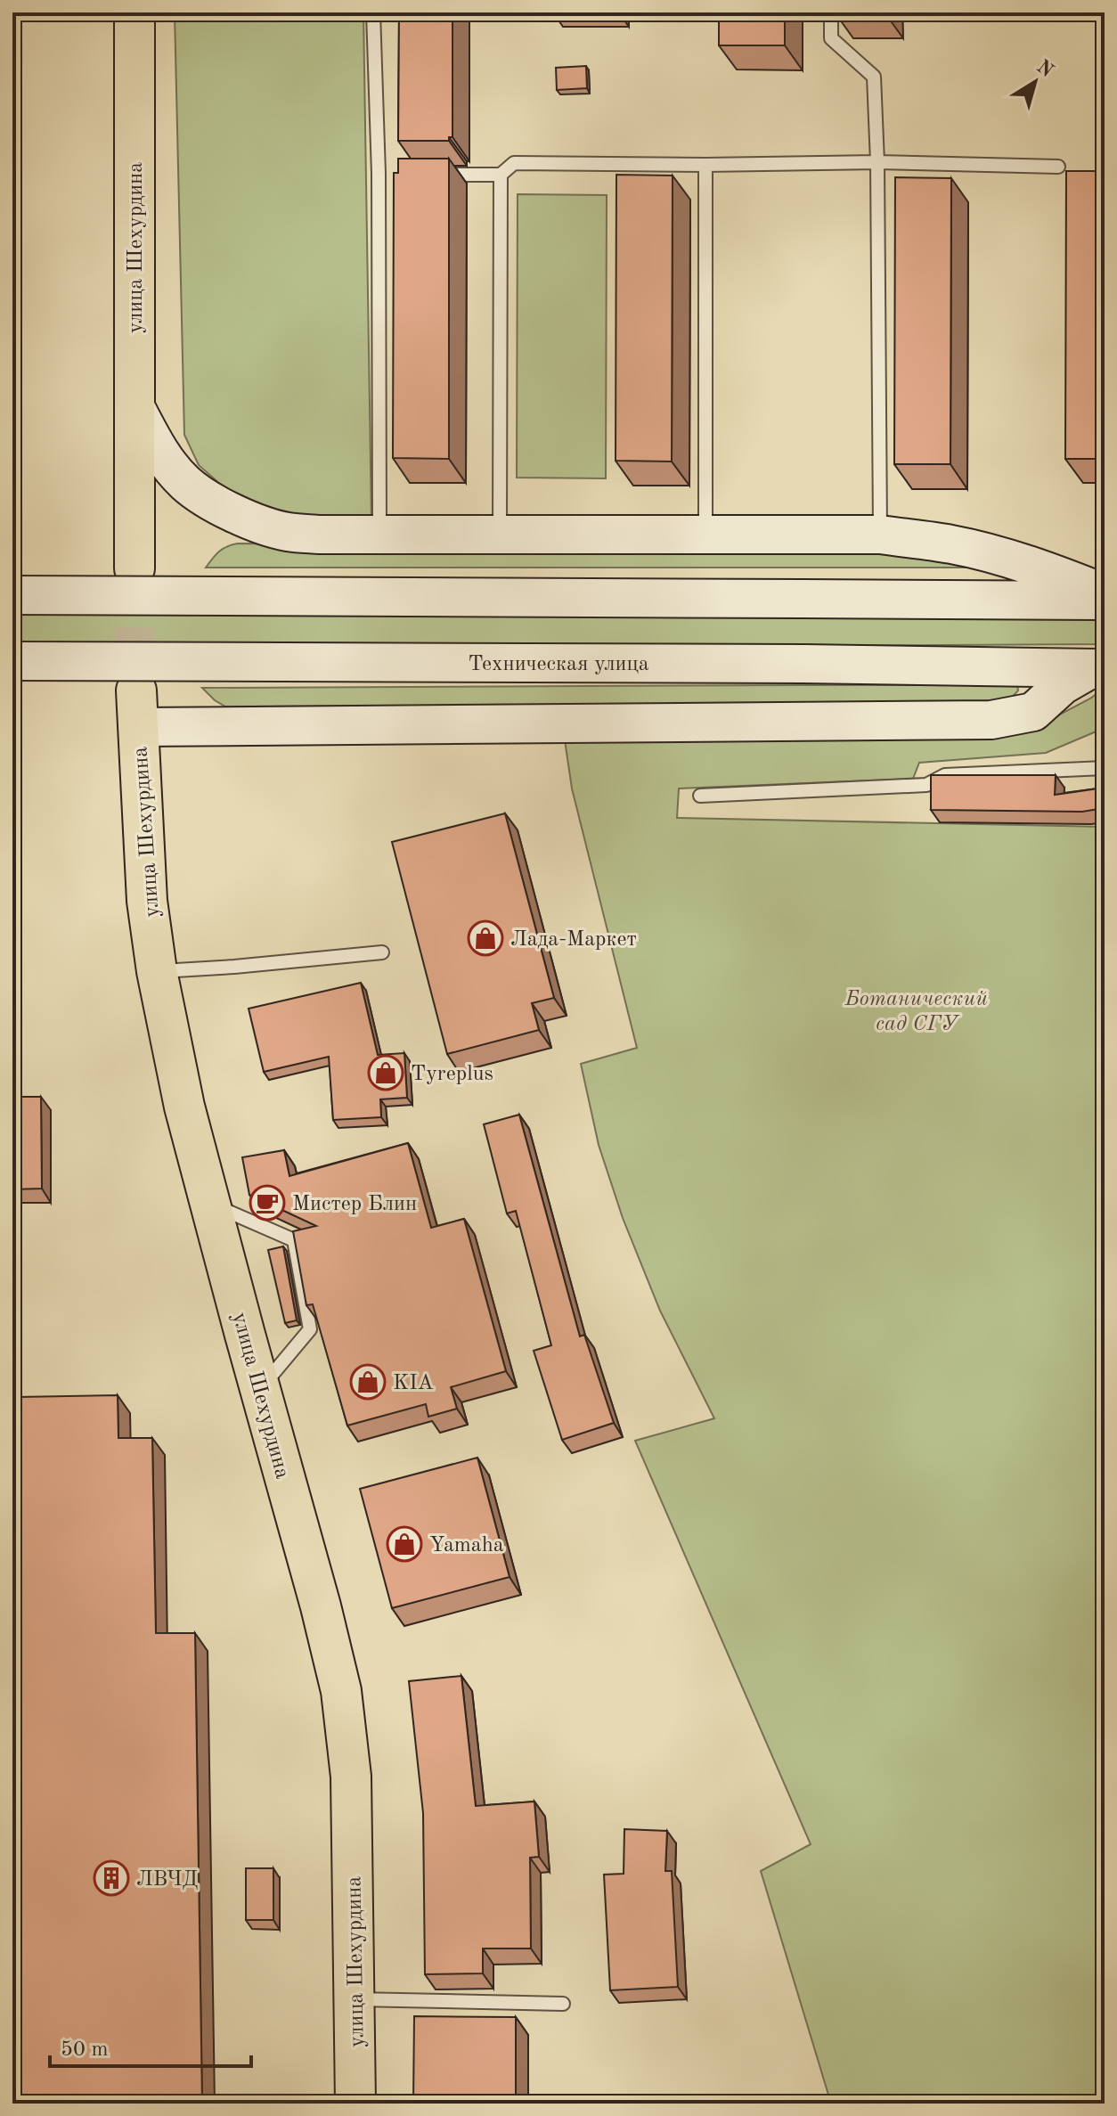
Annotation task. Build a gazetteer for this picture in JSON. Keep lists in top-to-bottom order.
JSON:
{
  "streets": {
    "main road": ["улица Шехурдина", "Техническая улица"]
  },
  "parks": ["Ботанический сад СГУ"],
  "places": {
    "shop": [
      "Лада-Маркет",
      "Tyreplus",
      "KIA",
      "Yamaha"
    ],
    "cafe": ["Мистер Блин"],
    "building": ["ЛВЧД"]
  },
  "scale_bar": "50 m",
  "north": "top right"
}
